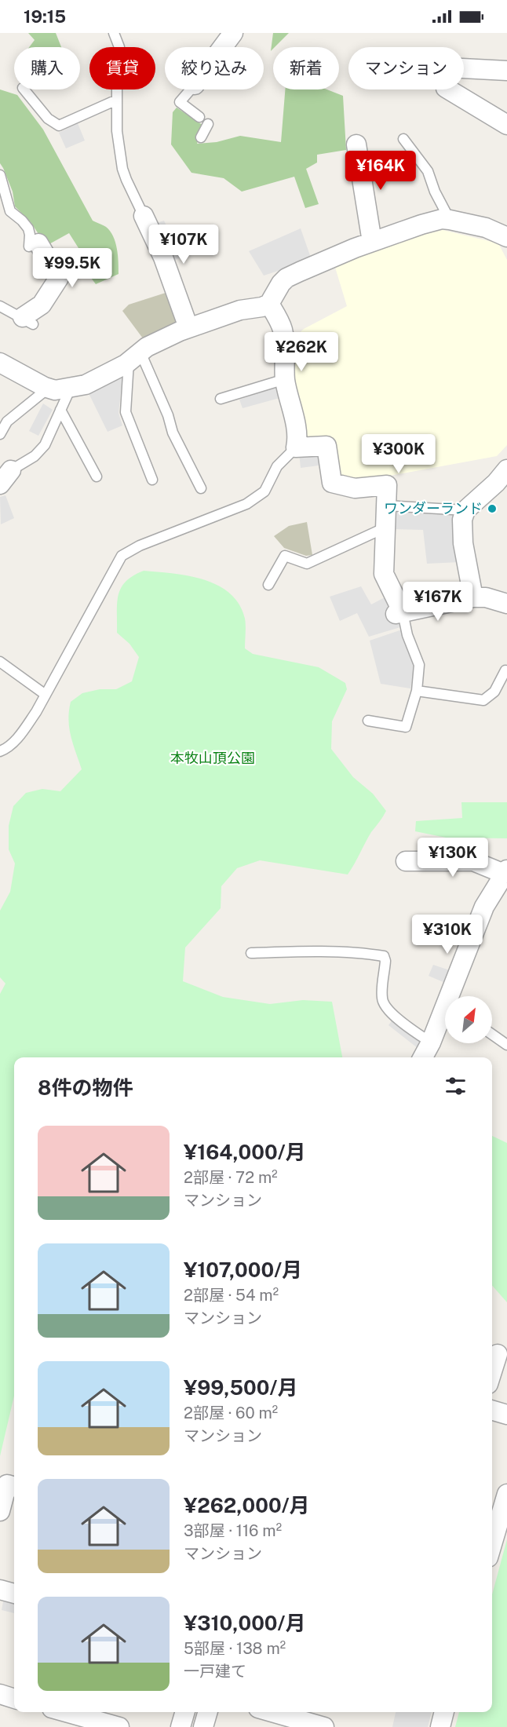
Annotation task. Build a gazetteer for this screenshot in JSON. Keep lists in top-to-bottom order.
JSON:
{
  "parks": ["本牧山頂公園"],
  "places": ["ワンダーランド"],
  "north": "top right",
  "page": {
    "status": "19:15",
    "chip": [
      "購入",
      "賃貸",
      "絞り込み",
      "新着",
      "マンション"
    ],
    "price": [
      "¥164K",
      "¥107K",
      "¥99.5K",
      "¥262K",
      "¥300K",
      "¥167K",
      "¥130K",
      "¥310K"
    ],
    "heading": "8件の物件",
    "list": [
      {
        "name": "¥164,000/月",
        "note": "2部屋 · 72 m² · マンション"
      },
      {
        "name": "¥107,000/月",
        "note": "2部屋 · 54 m² · マンション"
      },
      {
        "name": "¥99,500/月",
        "note": "2部屋 · 60 m² · マンション"
      },
      {
        "name": "¥262,000/月",
        "note": "3部屋 · 116 m² · マンション"
      },
      {
        "name": "¥310,000/月",
        "note": "5部屋 · 138 m² · 一戸建て"
      }
    ]
  }
}
